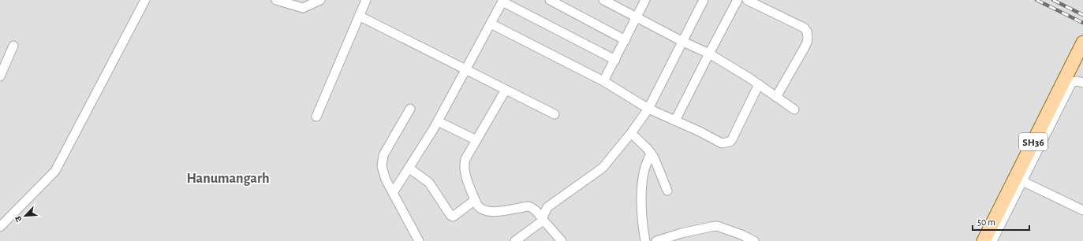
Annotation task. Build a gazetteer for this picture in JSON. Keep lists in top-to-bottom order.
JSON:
{
  "streets": {
    "main road": ["SH36"]
  },
  "districts": ["Hanumangarh"],
  "scale_bar": "50 m",
  "north": "bottom left"
}
